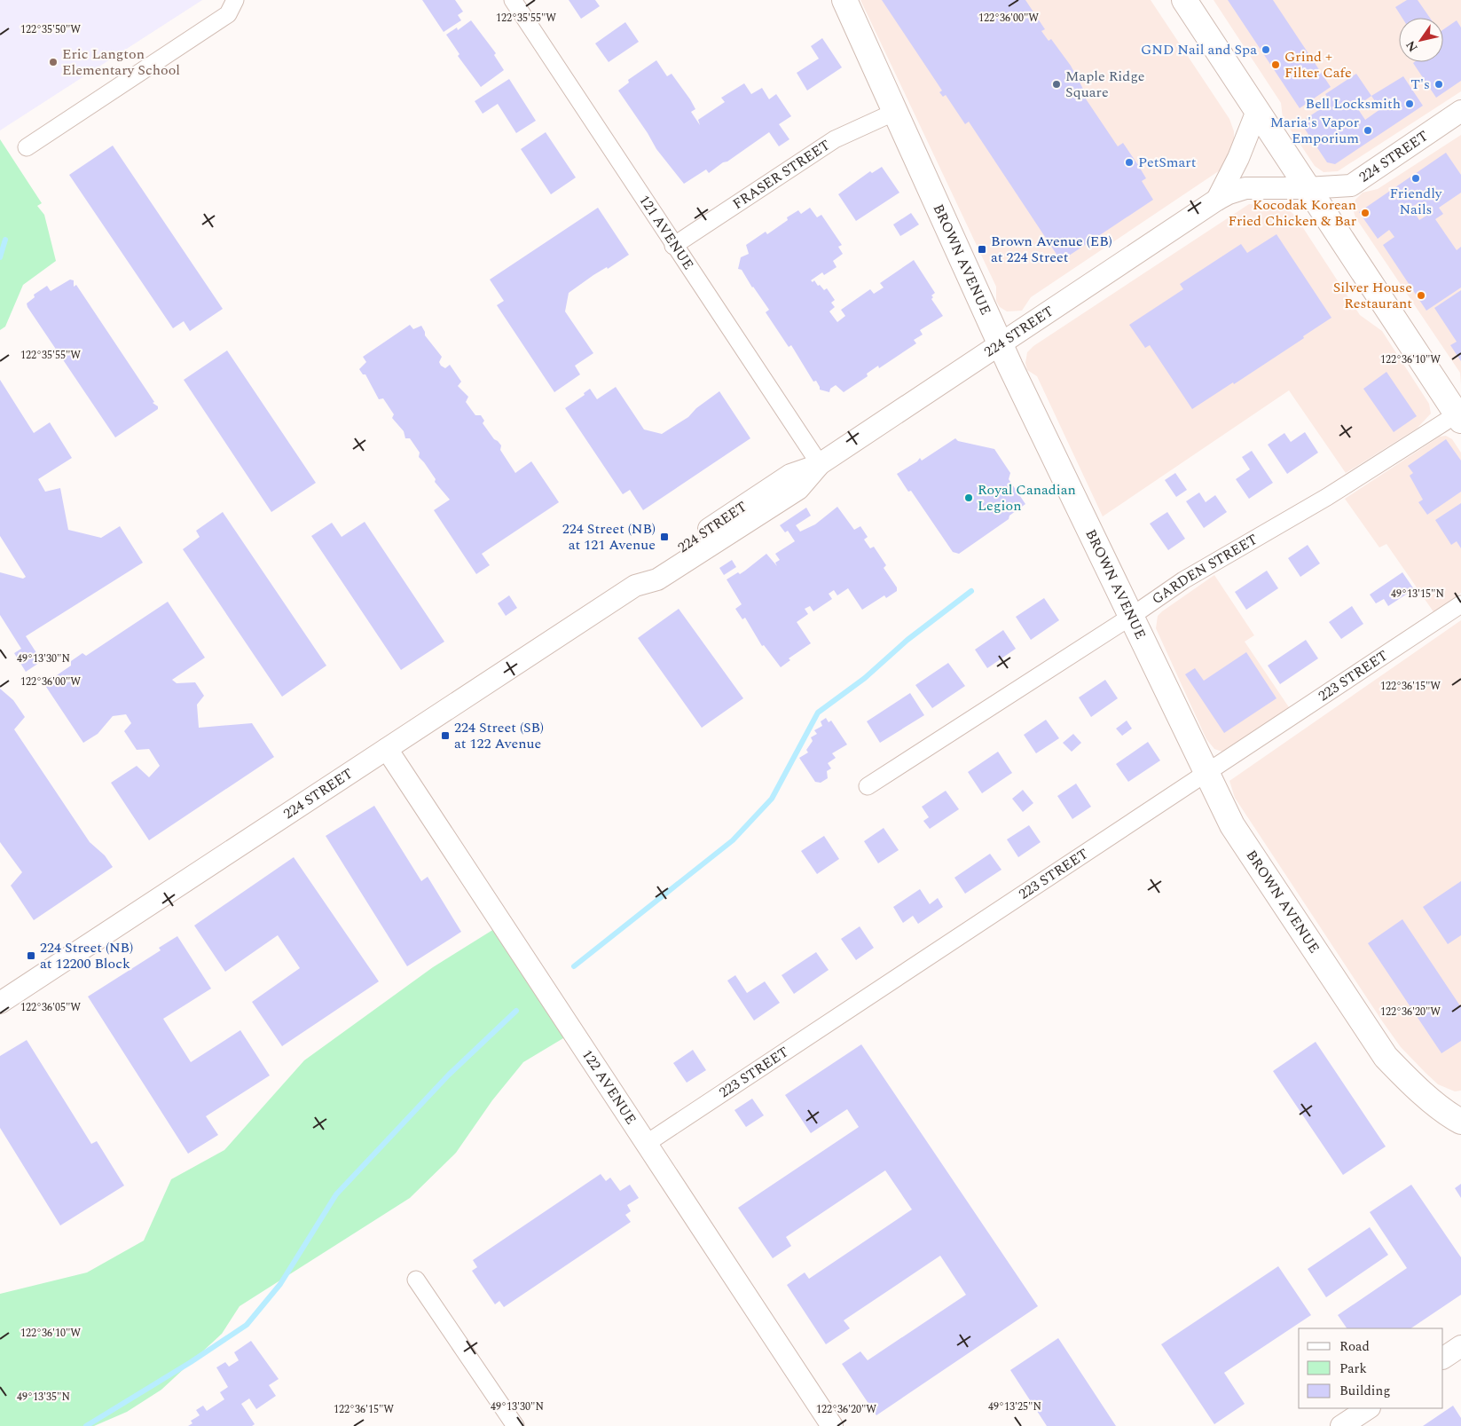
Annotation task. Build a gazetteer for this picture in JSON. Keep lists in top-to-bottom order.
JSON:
{
  "streets": {
    "main road": ["BROWN AVENUE"],
    "street": [
      "224 STREET",
      "FRASER STREET",
      "121 AVENUE",
      "GARDEN STREET",
      "223 STREET",
      "122 AVENUE"
    ]
  },
  "crossings": [
    ["224 STREET", "121 AVENUE"],
    ["224 STREET", "BROWN AVENUE"],
    ["224 STREET", "122 AVENUE"],
    ["FRASER STREET", "121 AVENUE"],
    ["FRASER STREET", "BROWN AVENUE"],
    ["BROWN AVENUE", "GARDEN STREET"],
    ["BROWN AVENUE", "223 STREET"],
    ["223 STREET", "122 AVENUE"]
  ],
  "places": {
    "other": [
      "GND Nail and Spa",
      "Eric Langton Elementary School",
      "Grind + Filter Cafe",
      "Maple Ridge Square",
      "T's",
      "Bell Locksmith",
      "Maria's Vapor Emporium",
      "PetSmart",
      "Friendly Nails",
      "Kocodak Korean Fried Chicken & Bar",
      "Silver House Restaurant",
      "Royal Canadian Legion"
    ],
    "transit": [
      "Brown Avenue (EB) at 224 Street",
      "224 Street (NB) at 121 Avenue",
      "224 Street (SB) at 122 Avenue",
      "224 Street (NB) at 12200 Block"
    ]
  },
  "legend": ["Road", "Park", "Building"],
  "north": "bottom left",
  "coordinates": [
    "122°35'55\"W",
    "122°36'00\"W",
    "122°35'50\"W",
    "122°36'10\"W",
    "49°13'15\"N",
    "49°13'30\"N",
    "122°36'15\"W",
    "122°36'05\"W",
    "122°36'20\"W",
    "49°13'35\"N",
    "49°13'25\"N"
  ]
}
